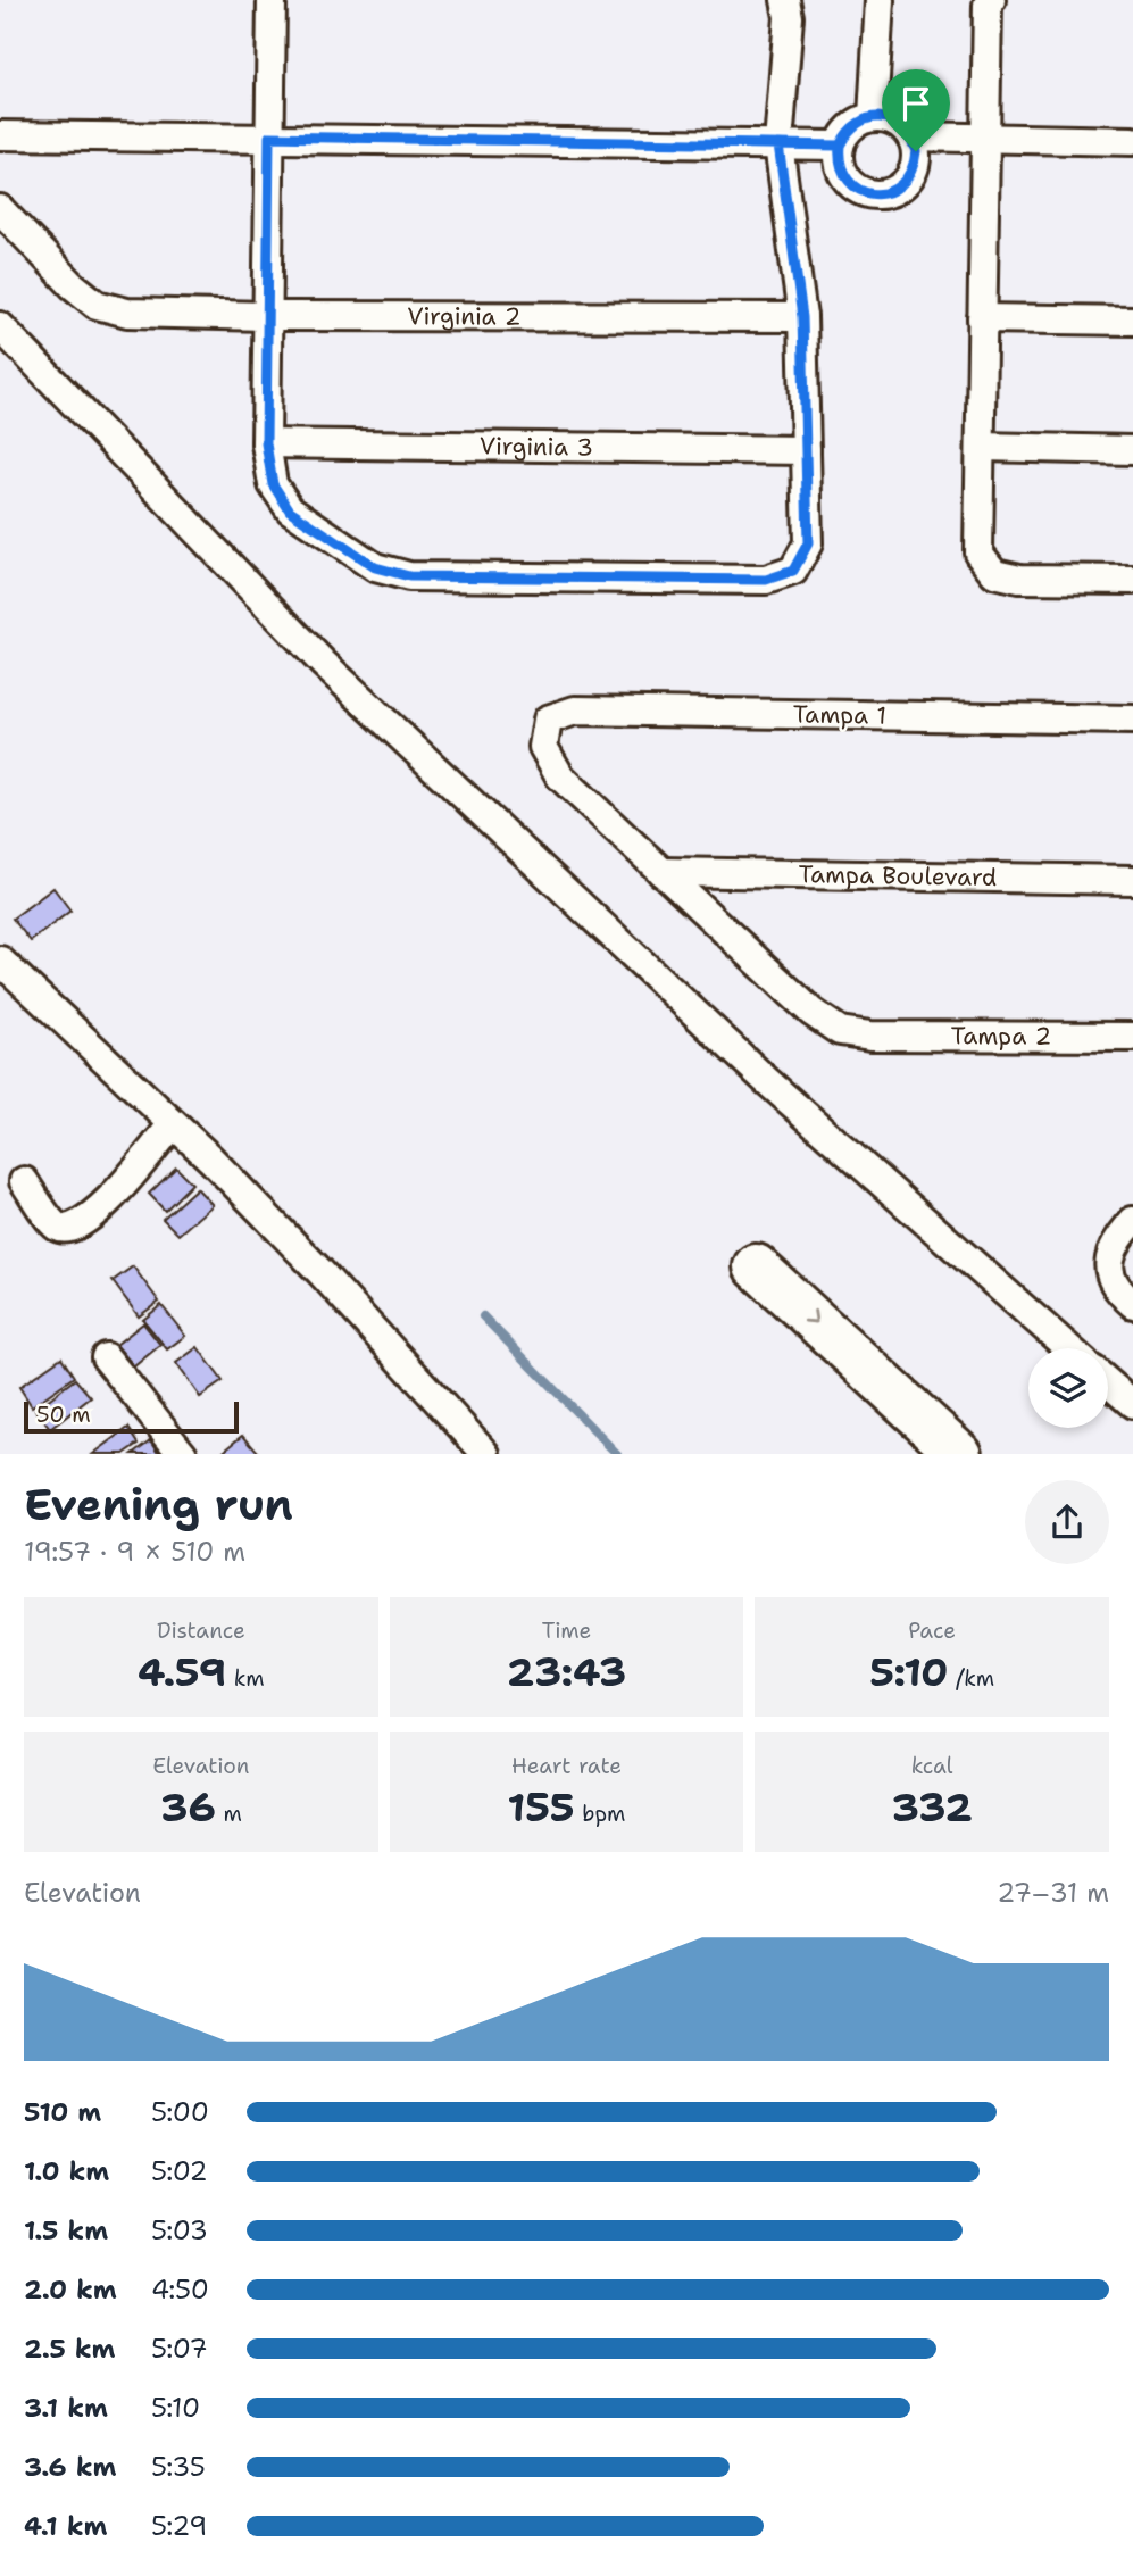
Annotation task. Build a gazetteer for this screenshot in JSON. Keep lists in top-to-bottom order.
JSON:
{
  "streets": {
    "street": [
      "Virginia 2",
      "Virginia 3",
      "Tampa 1",
      "Tampa Boulevard",
      "Tampa 2"
    ]
  },
  "crossings": [
    ["Tampa 1", "Tampa 2"],
    ["Tampa Boulevard", "Tampa 2"]
  ],
  "scale_bar": "50 m",
  "page": {
    "scale": "50 m",
    "heading": ["Evening run", "19:57 · 9 × 510 m"],
    "stats": [
      ["Distance", "4.59 km"],
      ["Time", "23:43"],
      ["Pace", "5:10 /km"],
      ["Elevation", "36 m"],
      ["Heart rate", "155 bpm"],
      ["kcal", "332"]
    ],
    "chart": ["Elevation", "27–31 m"],
    "list": [
      {
        "name": "510 m",
        "note": "5:00"
      },
      {
        "name": "1.0 km",
        "note": "5:02"
      },
      {
        "name": "1.5 km",
        "note": "5:03"
      },
      {
        "name": "2.0 km",
        "note": "4:50"
      },
      {
        "name": "2.5 km",
        "note": "5:07"
      },
      {
        "name": "3.1 km",
        "note": "5:10"
      },
      {
        "name": "3.6 km",
        "note": "5:35"
      },
      {
        "name": "4.1 km",
        "note": "5:29"
      }
    ]
  }
}
